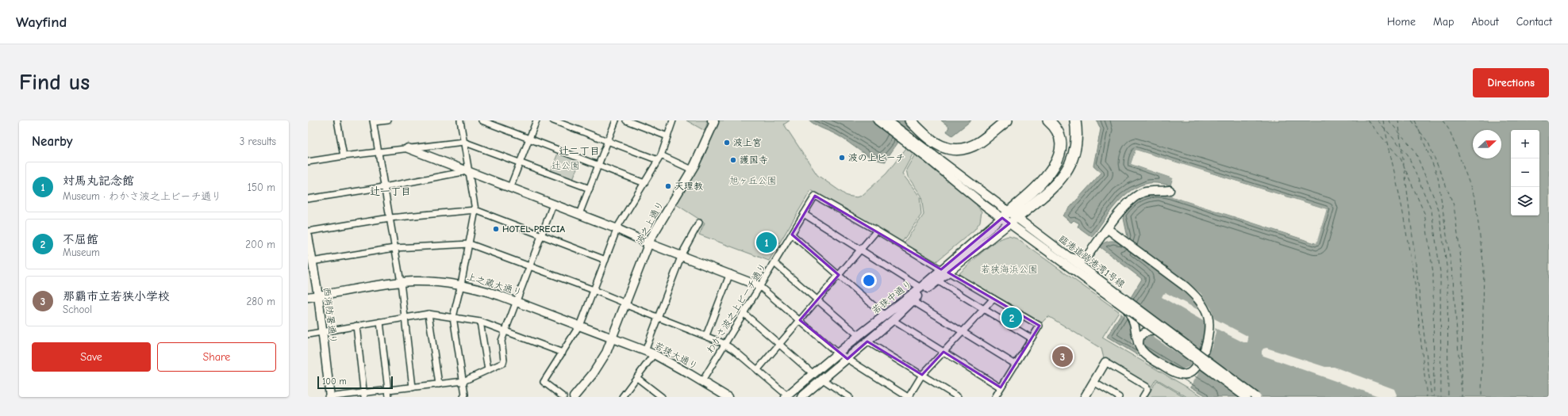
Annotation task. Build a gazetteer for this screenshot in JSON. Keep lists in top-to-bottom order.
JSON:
{
  "streets": {
    "street": [
      "波之上通り",
      "臨港道路港湾1号線",
      "上之蔵大通り",
      "若狭中通り",
      "わかさ波之上ビーチ通り",
      "西消防署通り",
      "若狭大通り"
    ]
  },
  "crossings": [
    ["波之上通り", "上之蔵大通り"],
    ["波之上通り", "若狭大通り"],
    ["臨港道路港湾1号線", "若狭中通り"],
    ["上之蔵大通り", "西消防署通り"],
    ["上之蔵大通り", "若狭大通り"],
    ["わかさ波之上ビーチ通り", "若狭大通り"]
  ],
  "districts": ["辻二丁目", "辻一丁目"],
  "parks": ["辻公園", "旭ヶ丘公園", "若狭海浜公園"],
  "places": [
    "波上宮",
    "波の上ビーチ",
    "護国寺",
    "天理教",
    "HOTEL PRECIA"
  ],
  "scale_bar": "100 m",
  "north": "right",
  "page": {
    "header": "Wayfind",
    "nav": [
      "Home",
      "Map",
      "About",
      "Contact"
    ],
    "buttons": [
      "Directions",
      ["Save", "Share"]
    ],
    "title": "Find us",
    "heading": ["Nearby", "3 results"],
    "map_buttons": ["+", "−"],
    "list": [
      {
        "mark": "1",
        "name": "対馬丸記念館",
        "note": "Museum · わかさ波之上ビーチ通り",
        "value": "150 m"
      },
      {
        "mark": "2",
        "name": "不屈館",
        "note": "Museum",
        "value": "200 m"
      },
      {
        "mark": "3",
        "name": "那覇市立若狭小学校",
        "note": "School",
        "value": "280 m"
      }
    ],
    "pins": ["1", "2", "3"],
    "scale": "100 m"
  }
}
